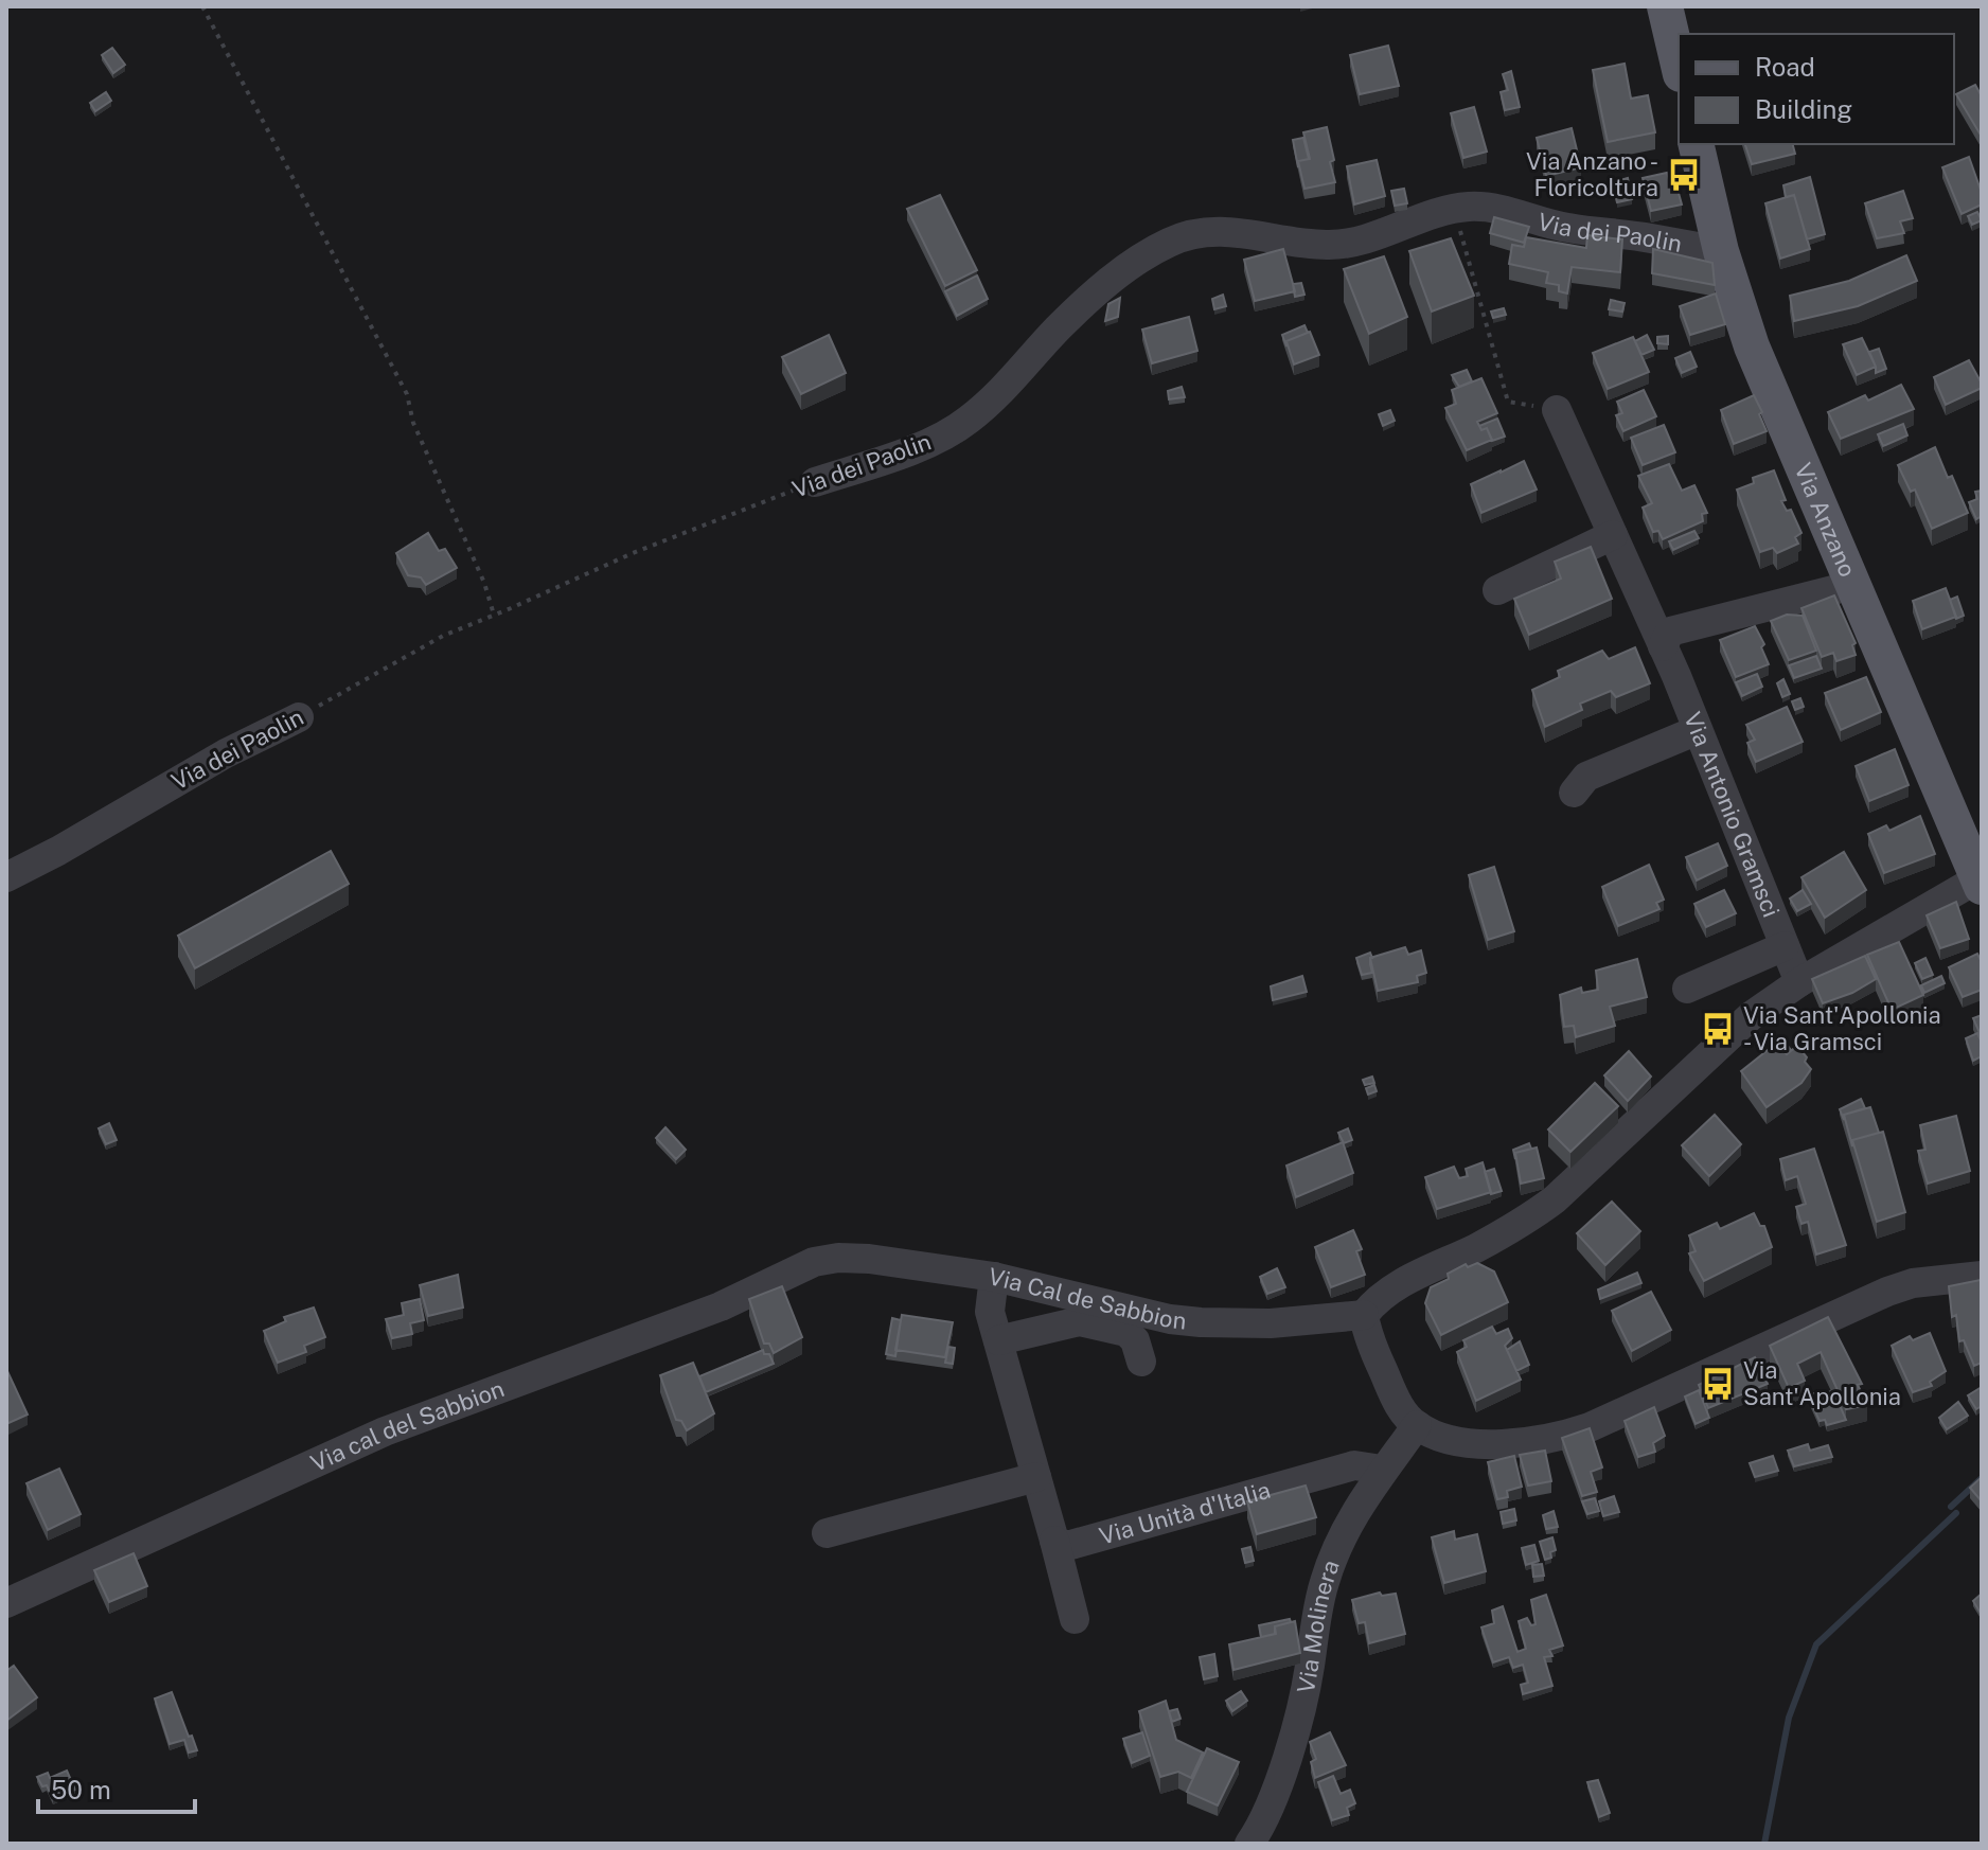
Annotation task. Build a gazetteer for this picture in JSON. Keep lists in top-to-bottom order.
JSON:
{
  "streets": {
    "main road": ["Via Anzano"],
    "street": [
      "Via dei Paolin",
      "Via Antonio Gramsci",
      "Via Cal de Sabbion",
      "Via cal del Sabbion",
      "Via Unità d'Italia",
      "Via Molinera"
    ]
  },
  "crossings": [
    ["Via dei Paolin", "Via Anzano"],
    ["Via Cal de Sabbion", "Via cal del Sabbion"],
    ["Via Unità d'Italia", "Via Molinera"]
  ],
  "places": {
    "bus stop": ["Via Anzano - Floricoltura", "Via Sant'Apollonia - Via Gramsci", "Via Sant'Apollonia"]
  },
  "legend": ["Road", "Building"],
  "scale_bar": "50 m"
}
